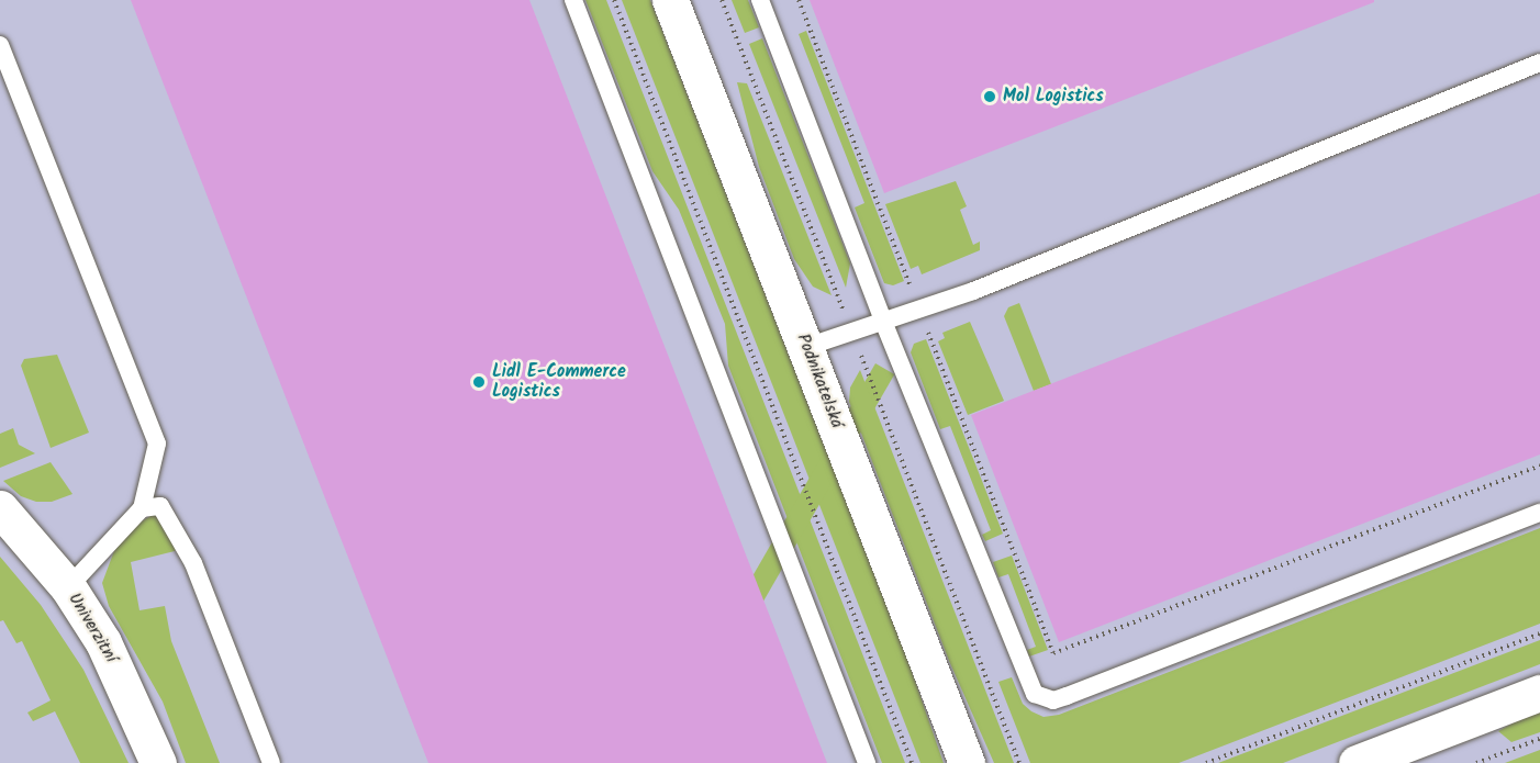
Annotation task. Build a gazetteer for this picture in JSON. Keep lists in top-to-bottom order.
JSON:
{
  "streets": {
    "street": ["Podnikatelská", "Univerzitní"]
  },
  "places": ["Mol Logistics", "Lidl E-Commerce Logistics"]
}
